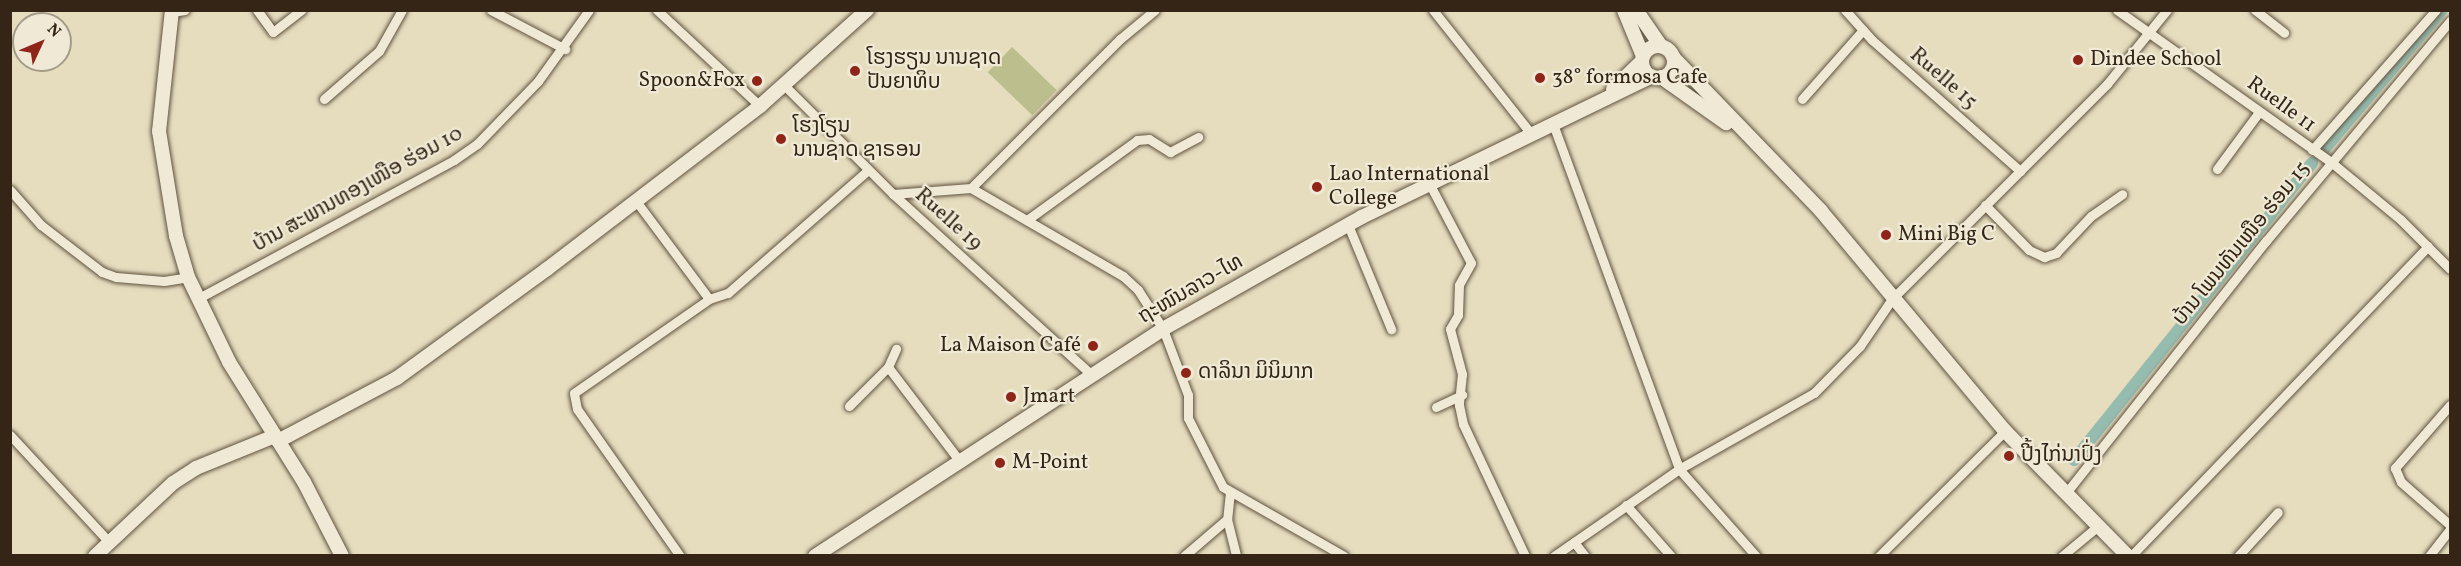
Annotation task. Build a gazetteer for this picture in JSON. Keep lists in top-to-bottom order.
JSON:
{
  "streets": {
    "street": [
      "Ruelle 15",
      "Ruelle 11",
      "ບ້ານ ສະພານທອງເໜືອ ຮ່ອມ 10",
      "Ruelle 19",
      "ບ້ານ ໂພນທັນເໜືອ ຮ່ອມ 15",
      "ຖະໜົນລາວ-ໄທ"
    ]
  },
  "crossings": [
    ["Ruelle 11", "ບ້ານ ໂພນທັນເໜືອ ຮ່ອມ 15"],
    ["Ruelle 19", "ຖະໜົນລາວ-ໄທ"]
  ],
  "places": [
    "Dindee School",
    "ໂຮງຮຽນ ນານຊາດ ປັນຍາທິບ",
    "38° formosa Cafe",
    "Spoon&Fox",
    "ໂຮງໂຽນ ນານຊາດ ຊາຣອນ",
    "Lao International College",
    "Mini Big C",
    "La Maison Café",
    "ດາລິນາ ມິນິມາກ",
    "Jmart",
    "ປີ້ງໄກ່ນາປົ່ງ",
    "M-Point"
  ],
  "north": "top right"
}
